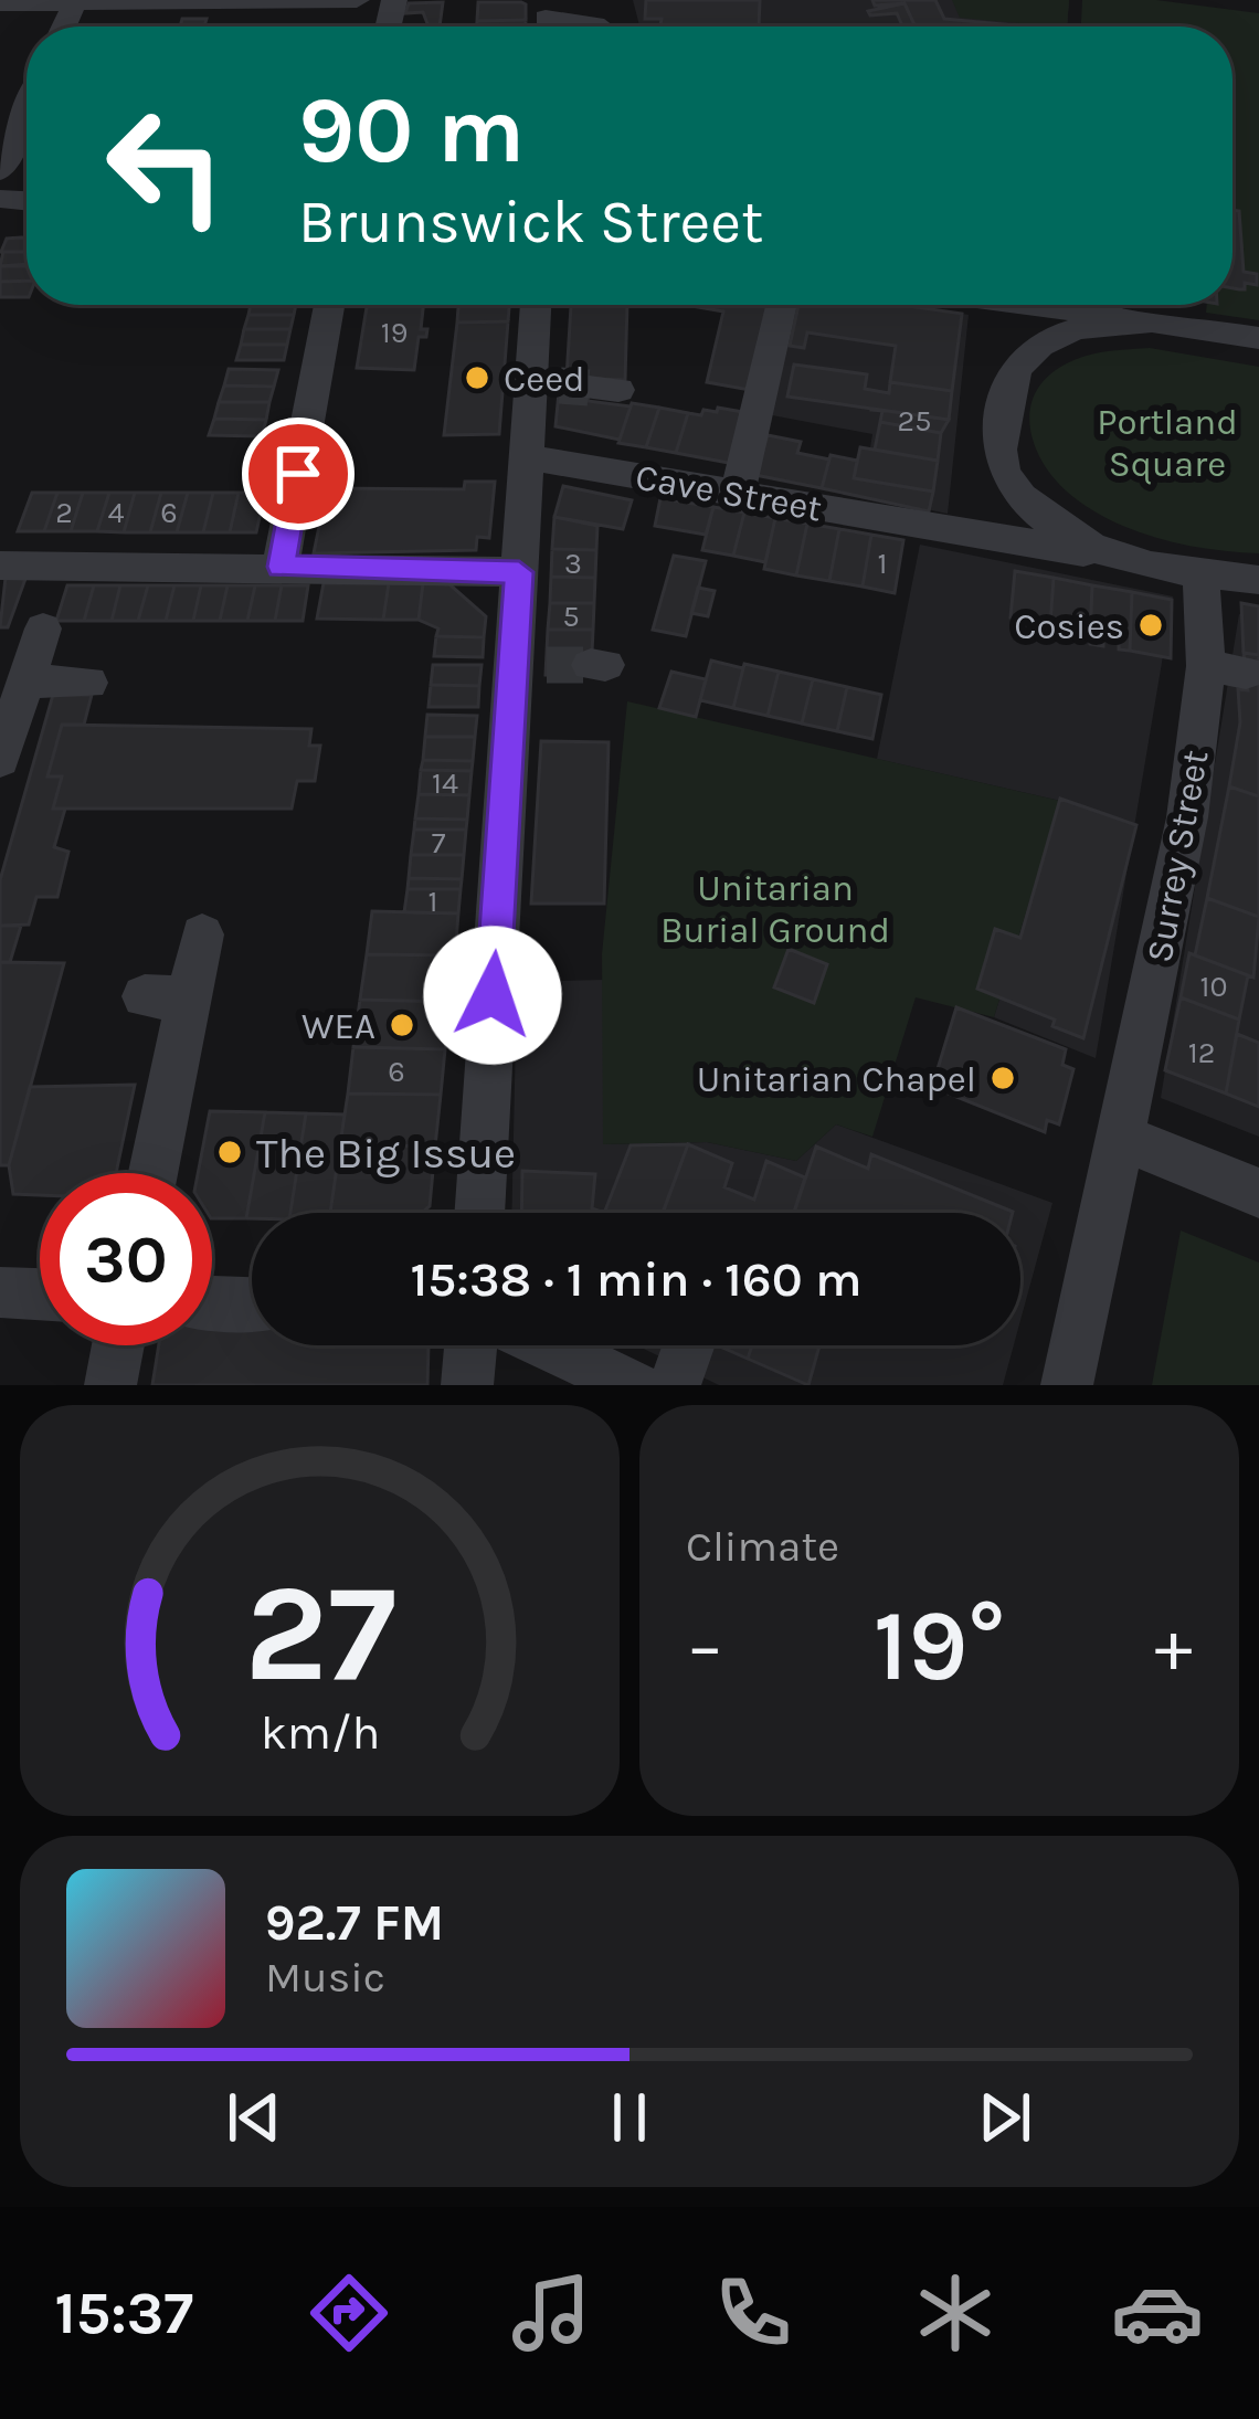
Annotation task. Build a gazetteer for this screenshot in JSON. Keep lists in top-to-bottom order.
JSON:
{
  "streets": {
    "street": ["Cave Street", "Surrey Street"]
  },
  "parks": ["Portland Square", "Unitarian Burial Ground"],
  "places": [
    "Ceed",
    "Cosies",
    "WEA",
    "Unitarian Chapel",
    "The Big Issue"
  ],
  "house_numbers": [
    "19",
    "25",
    "2",
    "4",
    "6",
    "3",
    "1",
    "5",
    "14",
    "7",
    "1",
    "10",
    "12",
    "6"
  ],
  "page": {
    "turn": ["90 m", "Brunswick Street"],
    "limit": "30",
    "trip": "15:38 · 1 min · 160 m",
    "tile": "Climate",
    "heat": ["−", "19°", "+"],
    "song": ["92.7 FM", "Music"],
    "tabs": "15:37",
    "gauge": ["27", "km/h"]
  }
}
